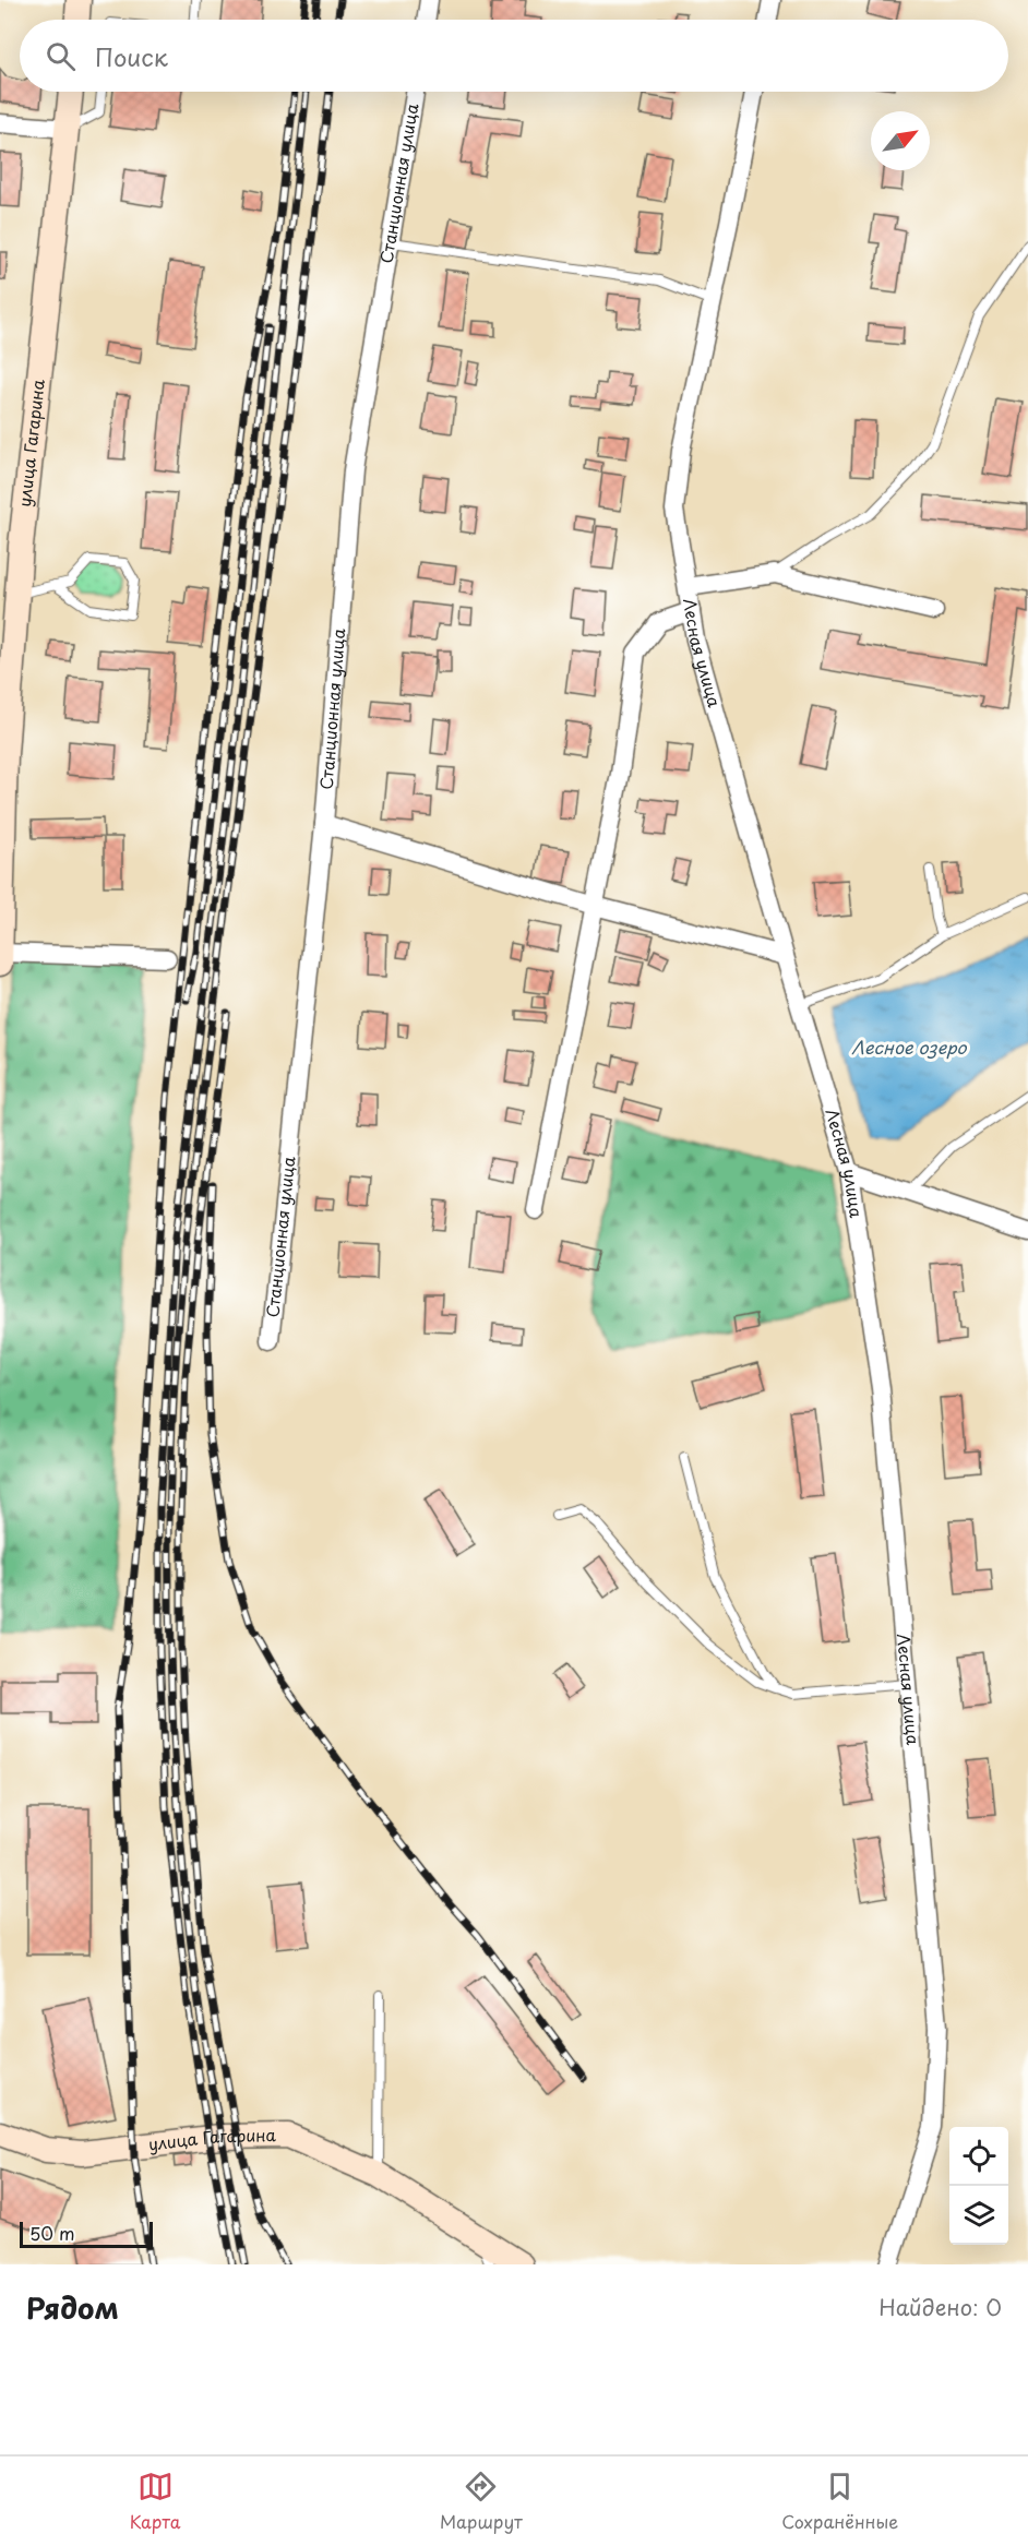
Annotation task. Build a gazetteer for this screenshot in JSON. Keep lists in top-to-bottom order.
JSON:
{
  "streets": {
    "street": ["Станционная улица", "улица Гагарина", "Лесная улица"]
  },
  "water": ["Лесное озеро"],
  "scale_bar": "50 m",
  "north": "top right",
  "page": {
    "search": "Поиск",
    "scale": "50 m",
    "heading": ["Рядом", "Найдено: 0"],
    "nav": ["Карта", "Маршрут", "Сохранённые"]
  }
}
